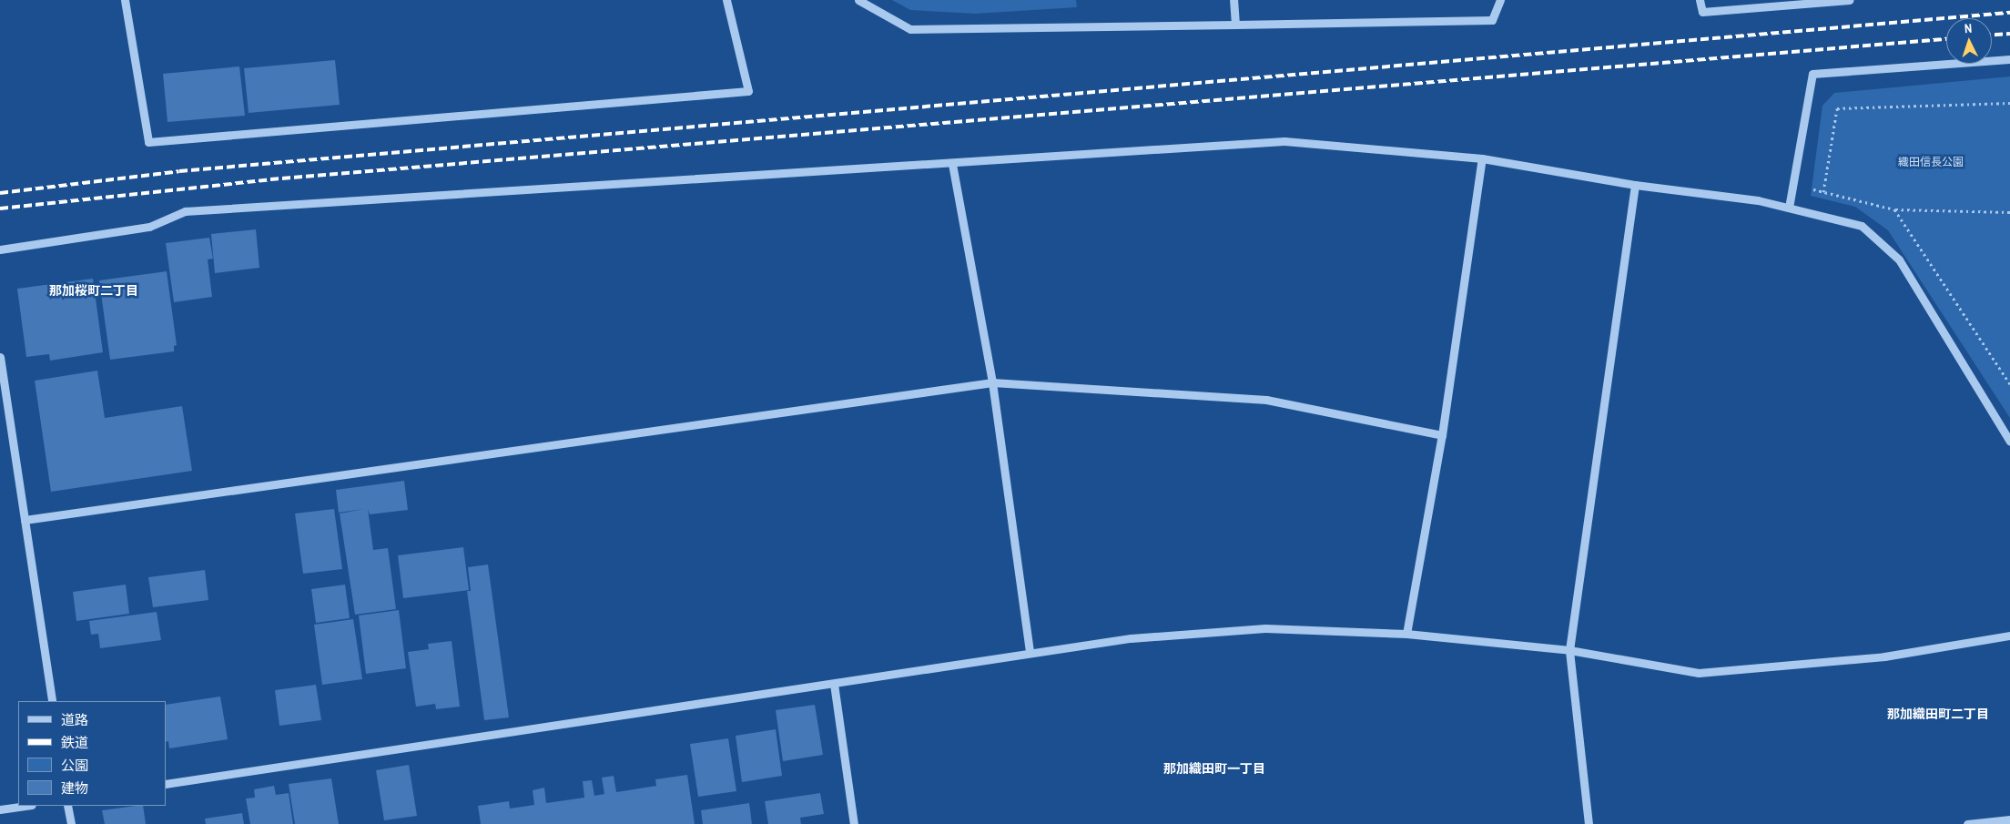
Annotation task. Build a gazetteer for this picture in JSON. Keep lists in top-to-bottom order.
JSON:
{
  "districts": ["那加桜町二丁目", "那加織田町二丁目", "那加織田町一丁目"],
  "parks": ["織田信長公園"],
  "legend": [
    "道路",
    "鉄道",
    "公園",
    "建物"
  ],
  "north": "top"
}
